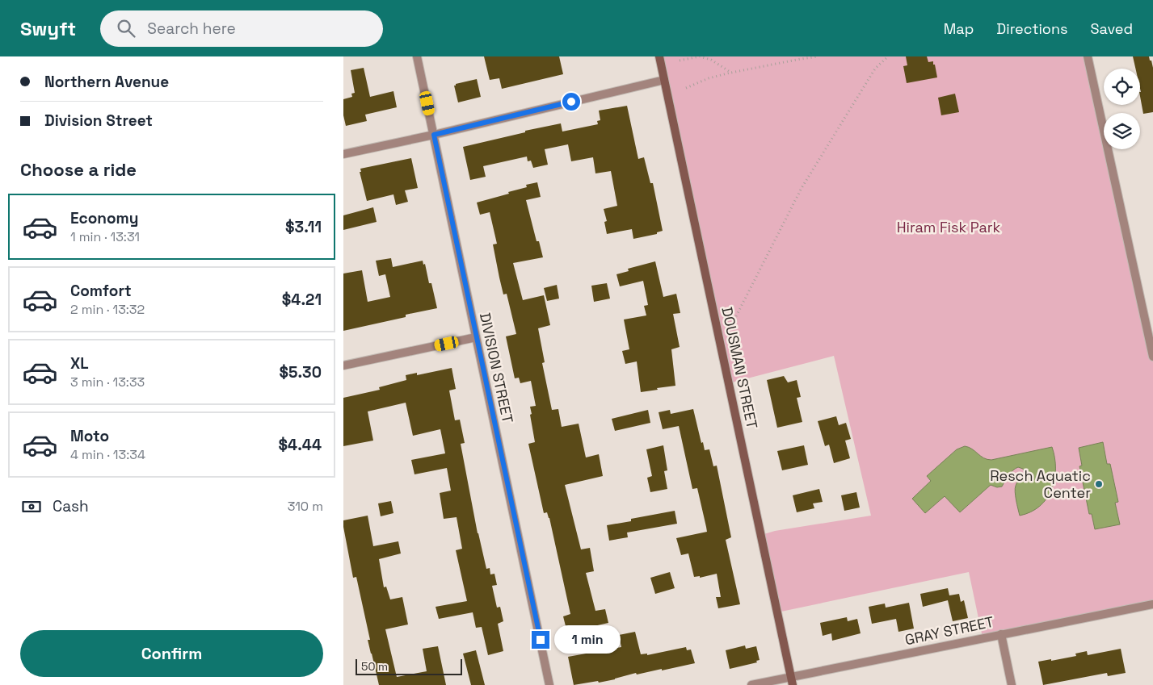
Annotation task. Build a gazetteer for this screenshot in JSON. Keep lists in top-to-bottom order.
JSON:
{
  "streets": {
    "street": ["DIVISION STREET", "DOUSMAN STREET", "GRAY STREET"]
  },
  "crossings": [
    ["DOUSMAN STREET", "GRAY STREET"]
  ],
  "parks": ["Hiram Fisk Park"],
  "places": ["Resch Aquatic Center"],
  "scale_bar": "50 m",
  "page": {
    "header": "Swyft",
    "search": "Search here",
    "nav": ["Map", "Directions", "Saved"],
    "banner": ["Northern Avenue", "Division Street"],
    "heading": "Choose a ride",
    "list": [
      {
        "name": "Economy",
        "note": "1 min · 13:31",
        "value": "$3.11"
      },
      {
        "name": "Comfort",
        "note": "2 min · 13:32",
        "value": "$4.21"
      },
      {
        "name": "XL",
        "note": "3 min · 13:33",
        "value": "$5.30"
      },
      {
        "name": "Moto",
        "note": "4 min · 13:34",
        "value": "$4.44"
      }
    ],
    "pay": ["Cash", "310 m"],
    "buttons": "Confirm",
    "bubble": "1 min",
    "scale": "50 m"
  }
}
